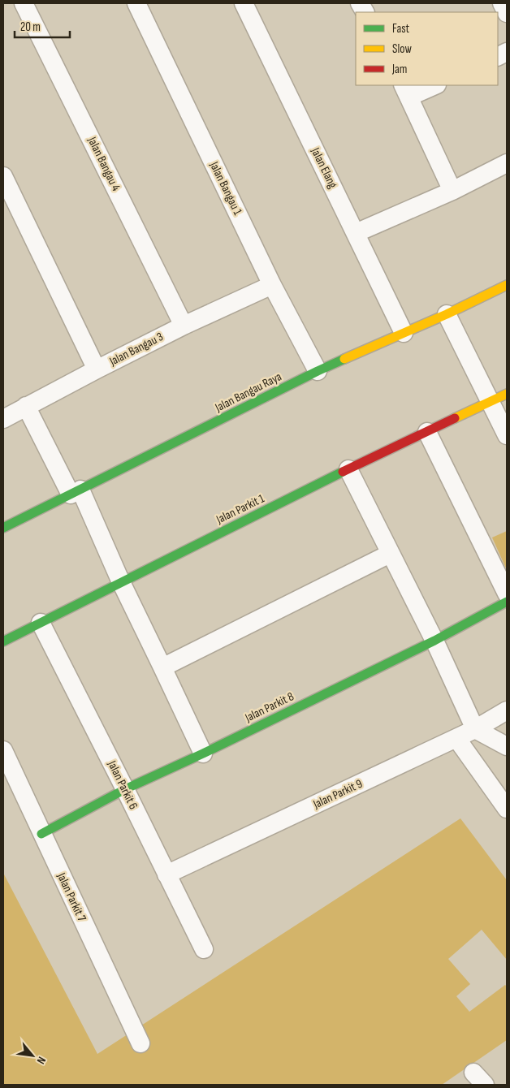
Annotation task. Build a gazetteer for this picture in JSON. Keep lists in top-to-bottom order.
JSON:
{
  "streets": {
    "street": [
      "Jalan Bangau 4",
      "Jalan Elang",
      "Jalan Bangau 1",
      "Jalan Bangau 3",
      "Jalan Bangau Raya",
      "Jalan Parkit 1",
      "Jalan Parkit 8",
      "Jalan Parkit 6",
      "Jalan Parkit 9",
      "Jalan Parkit 7"
    ]
  },
  "crossings": [
    ["Jalan Bangau 4", "Jalan Bangau 3"],
    ["Jalan Elang", "Jalan Bangau Raya"],
    ["Jalan Bangau 1", "Jalan Bangau 3"],
    ["Jalan Bangau 1", "Jalan Bangau Raya"],
    ["Jalan Parkit 1", "Jalan Parkit 6"],
    ["Jalan Parkit 8", "Jalan Parkit 6"],
    ["Jalan Parkit 8", "Jalan Parkit 7"],
    ["Jalan Parkit 6", "Jalan Parkit 9"]
  ],
  "legend": ["Fast", "Slow", "Jam"],
  "scale_bar": "20 m",
  "north": "bottom right"
}
